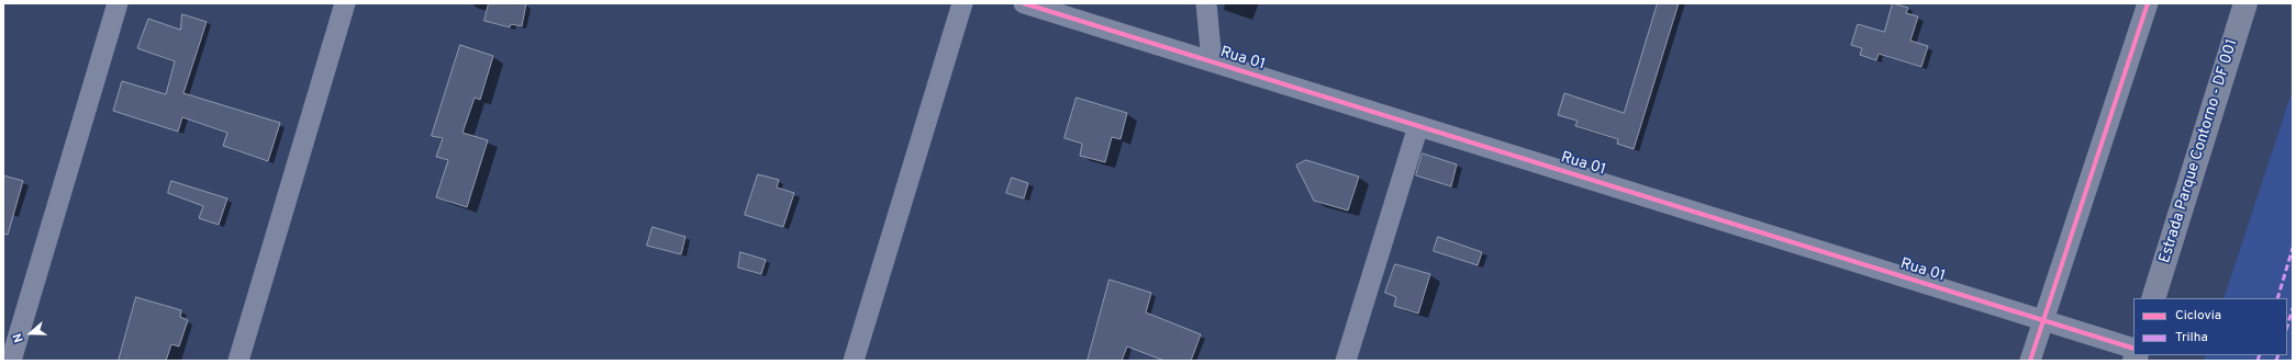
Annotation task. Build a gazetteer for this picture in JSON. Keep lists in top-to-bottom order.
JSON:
{
  "streets": {
    "main road": ["Estrada Parque Contorno - DF 001"],
    "street": ["Rua 01"]
  },
  "legend": ["Ciclovia", "Trilha"],
  "north": "left"
}
